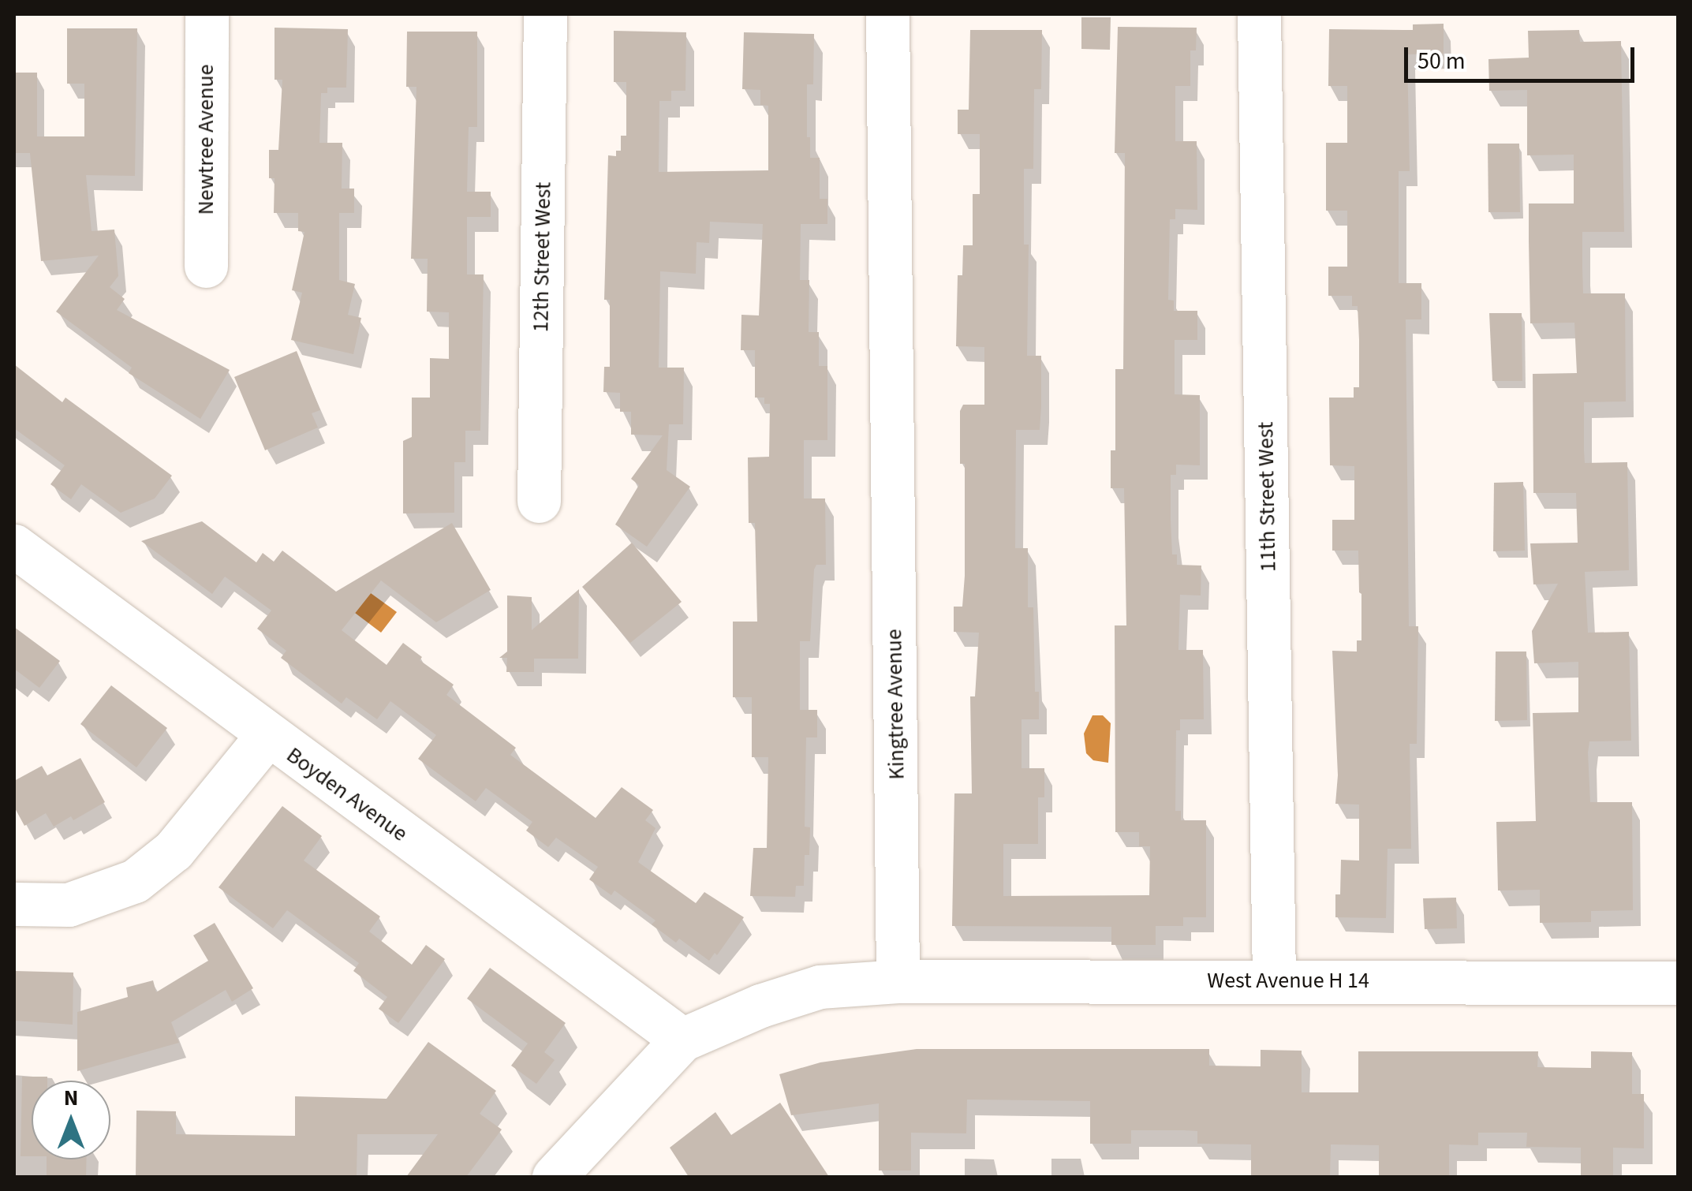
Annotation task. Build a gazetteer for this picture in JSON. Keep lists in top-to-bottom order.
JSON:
{
  "streets": {
    "street": [
      "Newtree Avenue",
      "12th Street West",
      "11th Street West",
      "Kingtree Avenue",
      "Boyden Avenue",
      "West Avenue H 14"
    ]
  },
  "crossings": [
    ["11th Street West", "West Avenue H 14"],
    ["Kingtree Avenue", "West Avenue H 14"]
  ],
  "scale_bar": "50 m",
  "north": "top"
}
